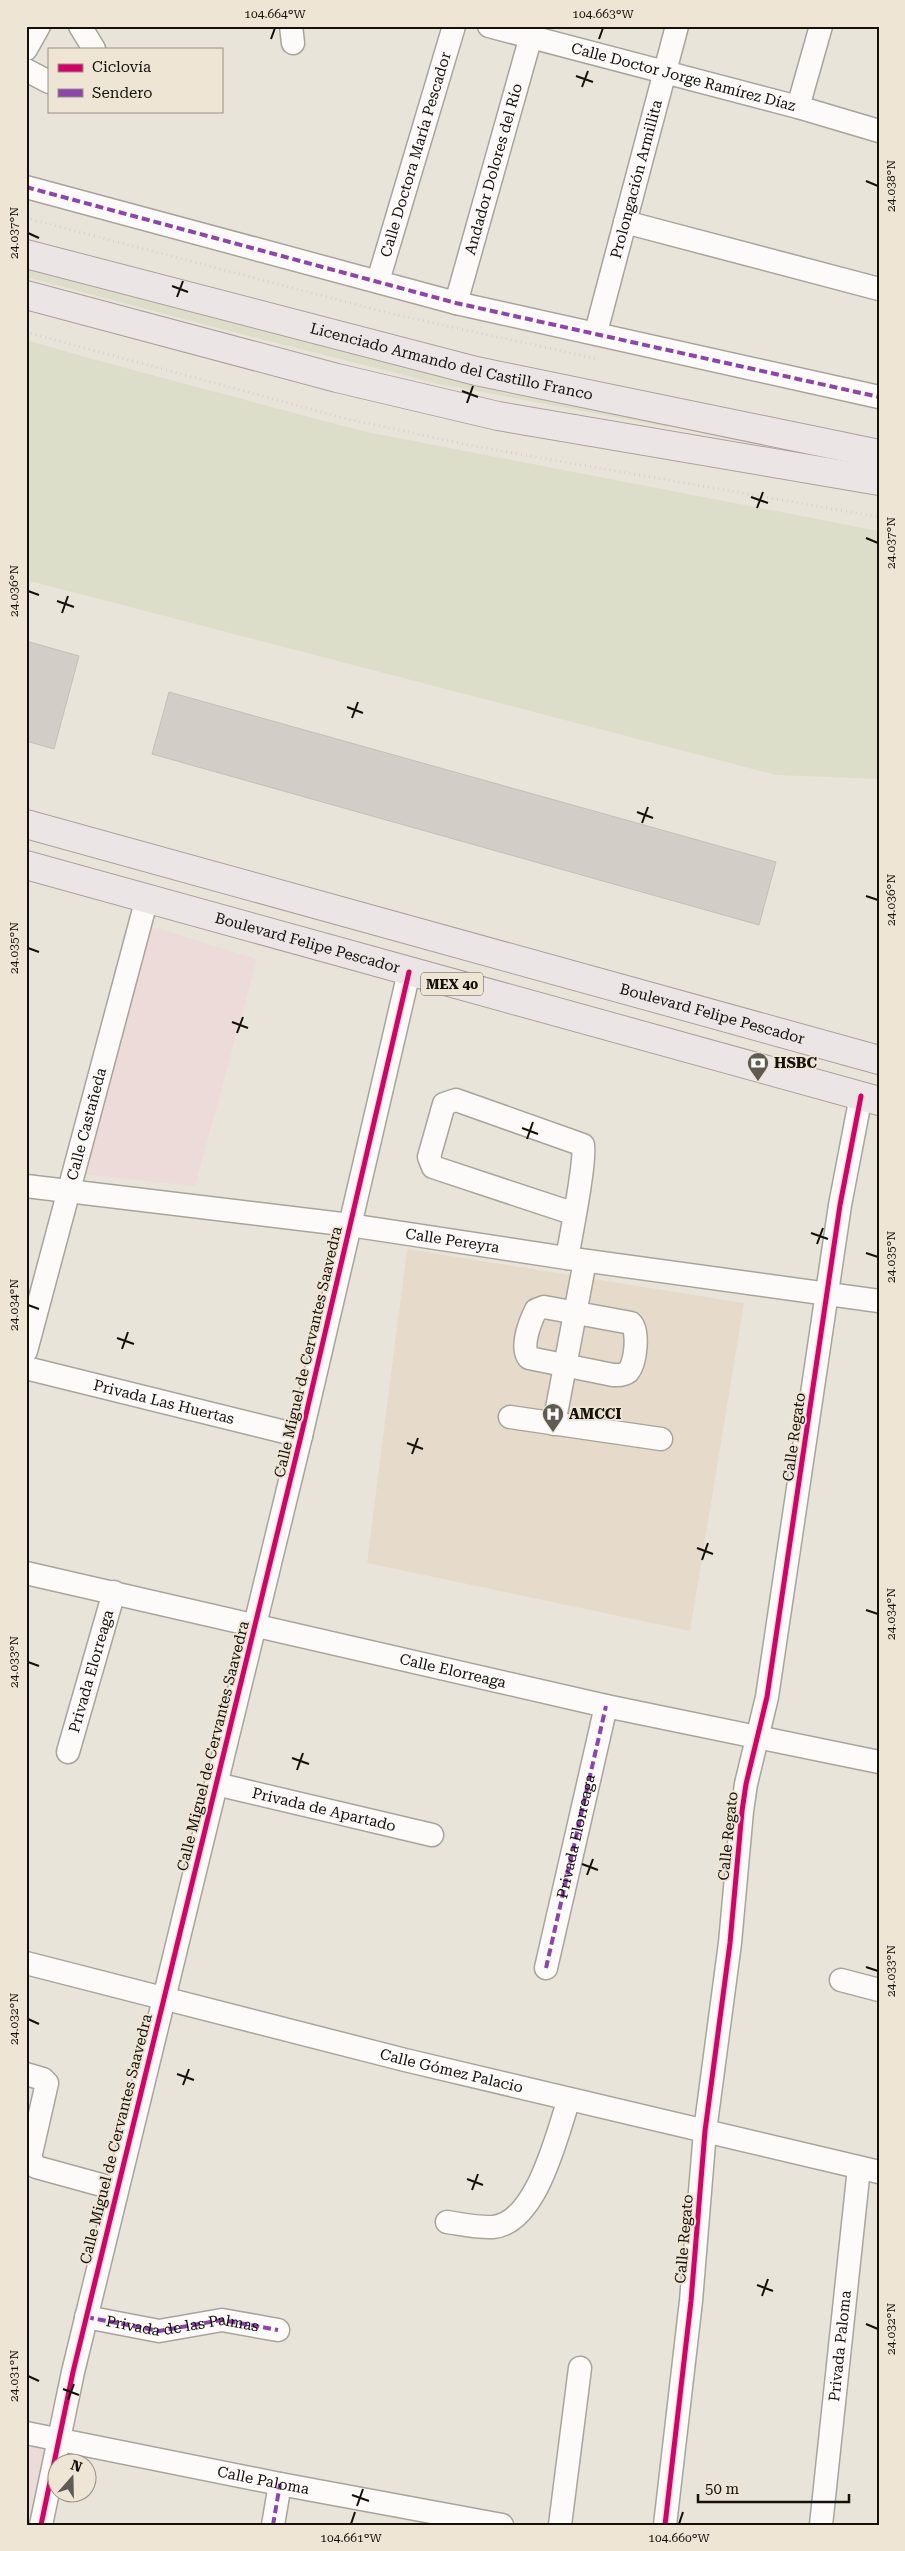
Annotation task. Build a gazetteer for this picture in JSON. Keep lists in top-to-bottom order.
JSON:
{
  "streets": {
    "main road": ["Licenciado Armando del Castillo Franco", "Boulevard Felipe Pescador", "MEX 40"],
    "street": [
      "Calle Doctor Jorge Ramírez Díaz",
      "Calle Doctora María Pescador",
      "Andador Dolores del Río",
      "Prolongación Armillita",
      "Calle Castañeda",
      "Calle Pereyra",
      "Calle Miguel de Cervantes Saavedra",
      "Privada Las Huertas",
      "Calle Regato",
      "Calle Elorreaga",
      "Privada Elorreaga",
      "Privada de Apartado",
      "Calle Gómez Palacio",
      "Privada de las Palmas",
      "Privada Paloma",
      "Calle Paloma"
    ]
  },
  "crossings": [
    ["Calle Doctor Jorge Ramírez Díaz", "Andador Dolores del Río"],
    ["Calle Doctor Jorge Ramírez Díaz", "Prolongación Armillita"],
    ["Boulevard Felipe Pescador", "Calle Castañeda"],
    ["Boulevard Felipe Pescador", "Calle Miguel de Cervantes Saavedra"],
    ["Boulevard Felipe Pescador", "Calle Regato"],
    ["Calle Castañeda", "Calle Pereyra"],
    ["Calle Pereyra", "Calle Miguel de Cervantes Saavedra"],
    ["Calle Pereyra", "Calle Regato"],
    ["Calle Miguel de Cervantes Saavedra", "Privada Las Huertas"],
    ["Calle Miguel de Cervantes Saavedra", "Calle Elorreaga"],
    ["Calle Miguel de Cervantes Saavedra", "Privada de Apartado"],
    ["Calle Miguel de Cervantes Saavedra", "Calle Gómez Palacio"],
    ["Calle Miguel de Cervantes Saavedra", "Privada de las Palmas"],
    ["Calle Miguel de Cervantes Saavedra", "Calle Paloma"],
    ["Calle Regato", "Calle Elorreaga"],
    ["Calle Regato", "Calle Gómez Palacio"],
    ["Calle Elorreaga", "Privada Elorreaga"],
    ["Calle Gómez Palacio", "Privada Paloma"]
  ],
  "places": {
    "bank": ["HSBC"],
    "hospital": ["AMCCI"]
  },
  "legend": ["Ciclovía", "Sendero"],
  "scale_bar": "50 m",
  "north": "top",
  "coordinates": [
    "104.664°W",
    "104.663°W",
    "24.038°N",
    "24.037°N",
    "24.036°N",
    "24.035°N",
    "24.034°N",
    "24.033°N",
    "24.032°N",
    "24.031°N",
    "104.661°W",
    "104.660°W"
  ]
}
